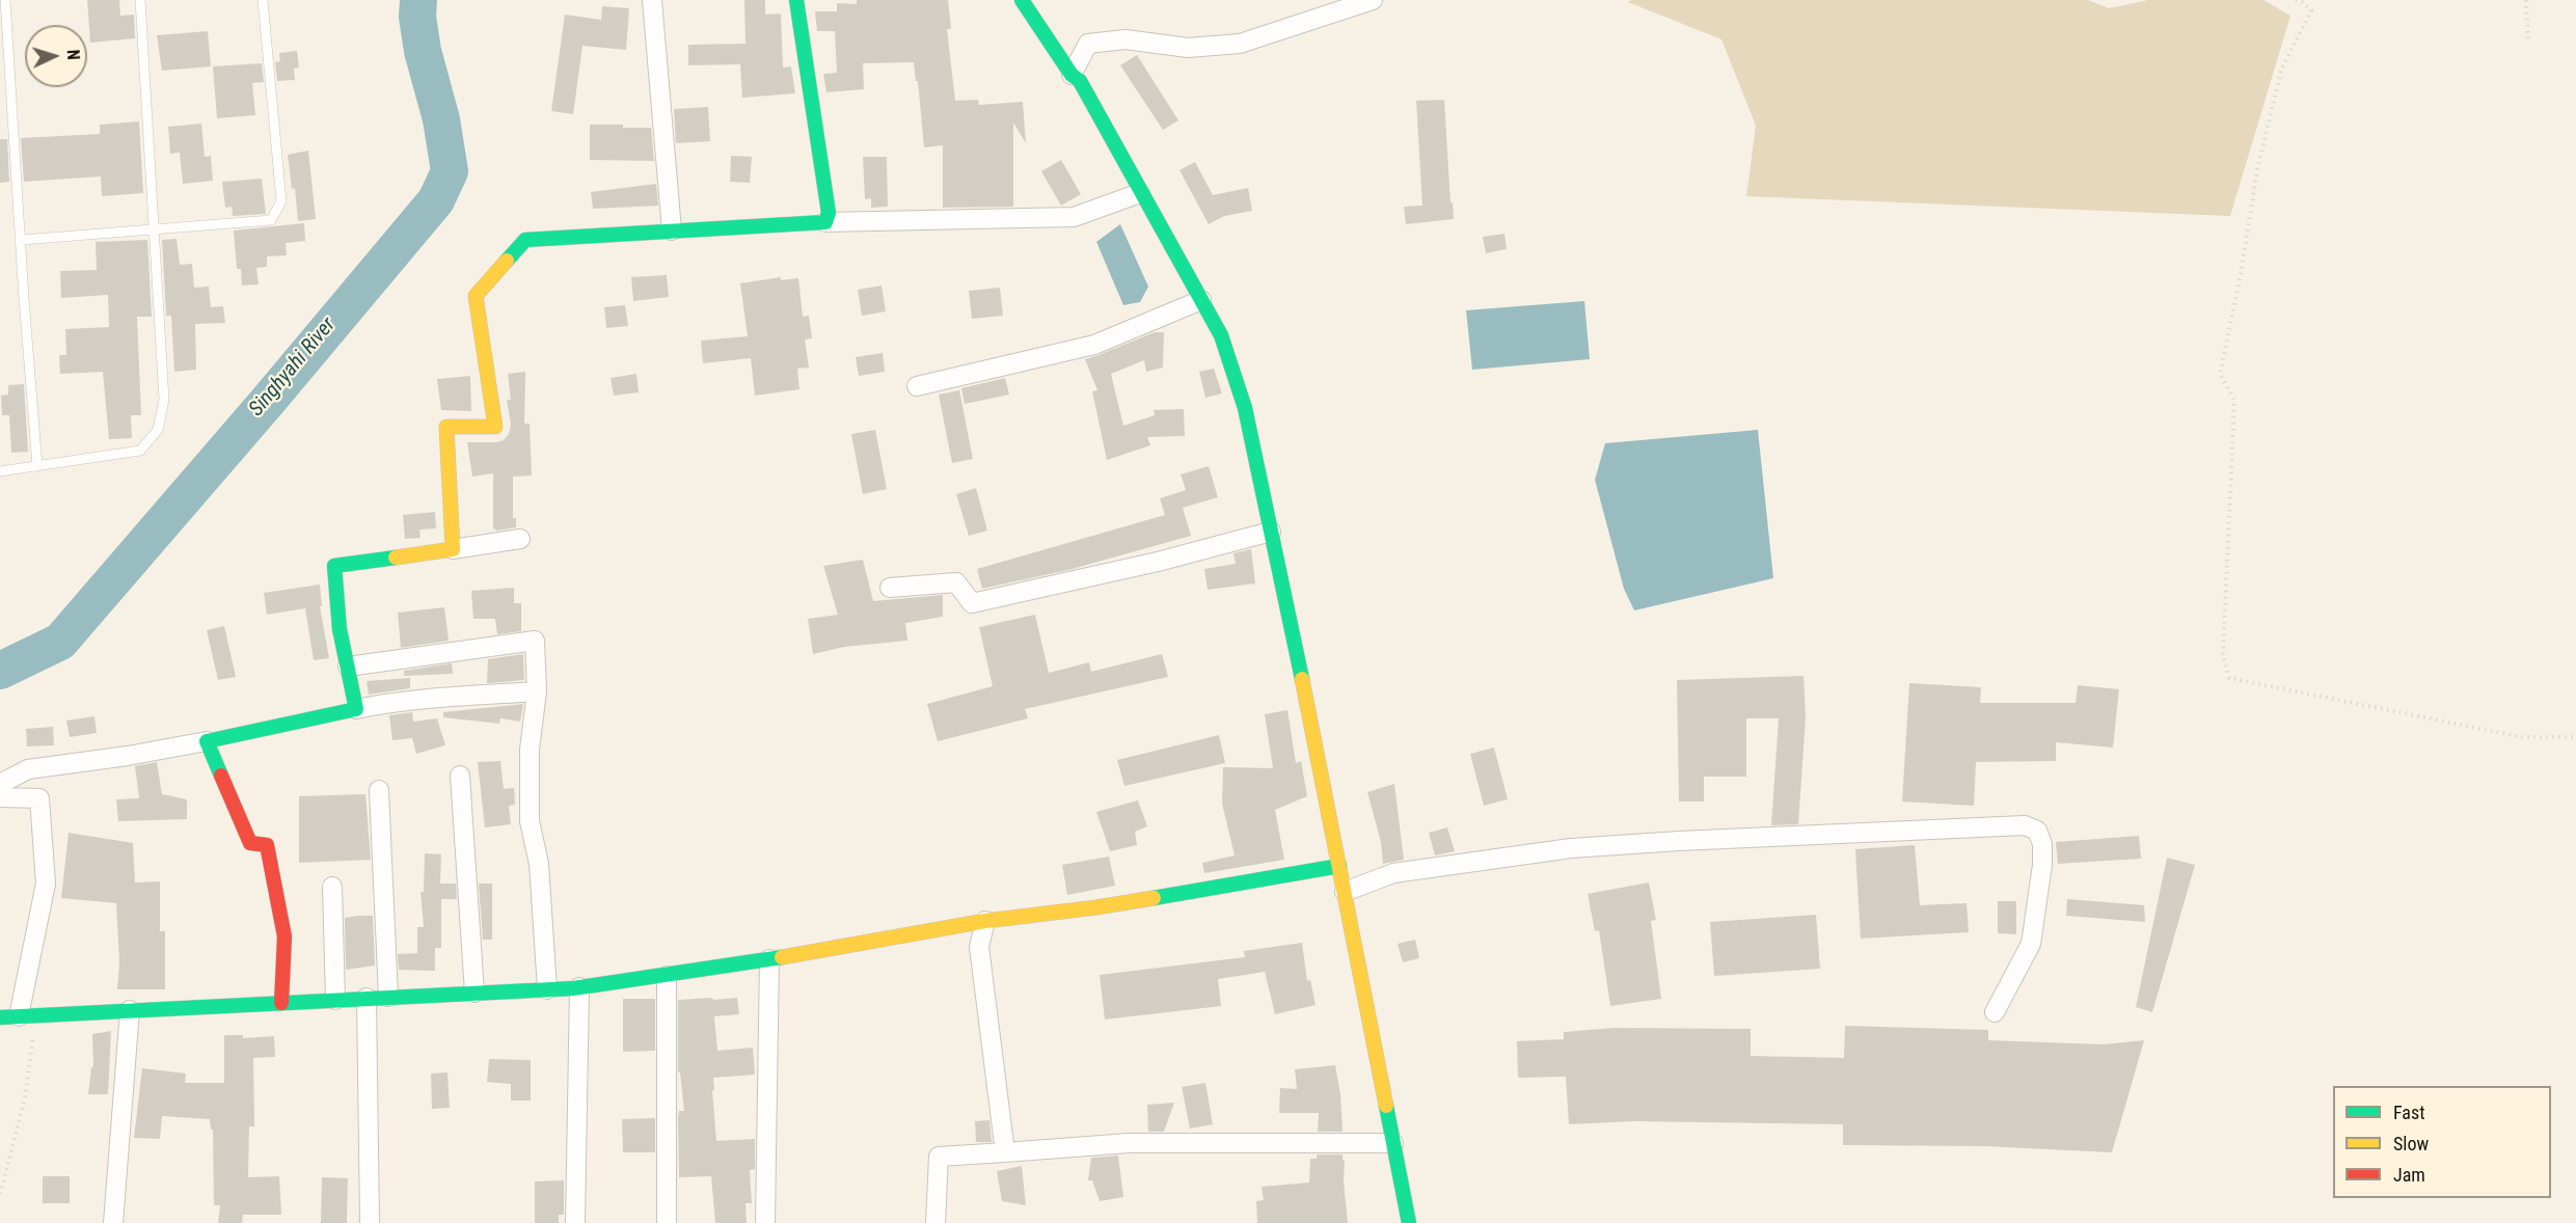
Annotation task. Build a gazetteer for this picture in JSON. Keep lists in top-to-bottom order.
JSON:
{
  "water": ["Singhyahi River"],
  "legend": ["Fast", "Slow", "Jam"],
  "north": "right"
}
